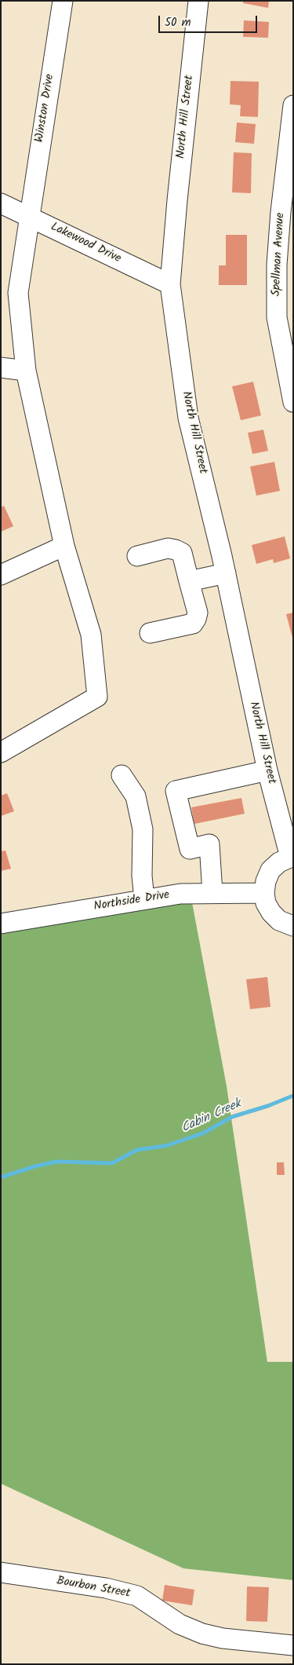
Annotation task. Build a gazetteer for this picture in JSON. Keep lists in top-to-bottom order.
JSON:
{
  "streets": {
    "street": [
      "Winston Drive",
      "North Hill Street",
      "Lakewood Drive",
      "Spellman Avenue",
      "Northside Drive",
      "Bourbon Street"
    ]
  },
  "crossings": [
    ["Winston Drive", "Lakewood Drive"],
    ["North Hill Street", "Lakewood Drive"]
  ],
  "water": ["Cabin Creek"],
  "scale_bar": "50 m"
}
